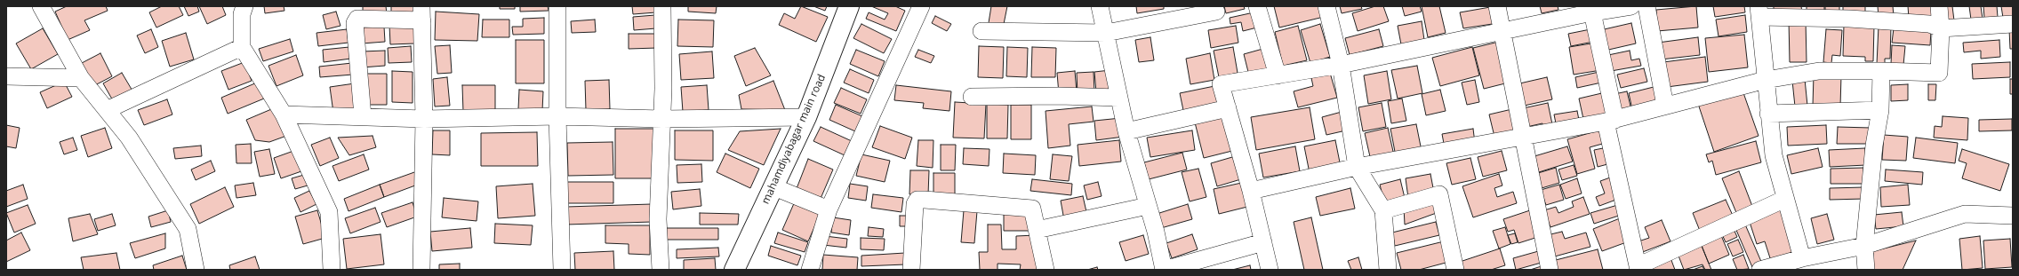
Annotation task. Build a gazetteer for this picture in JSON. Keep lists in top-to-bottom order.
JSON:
{
  "streets": {
    "main road": ["mahamdiyabagar main road"]
  }
}
